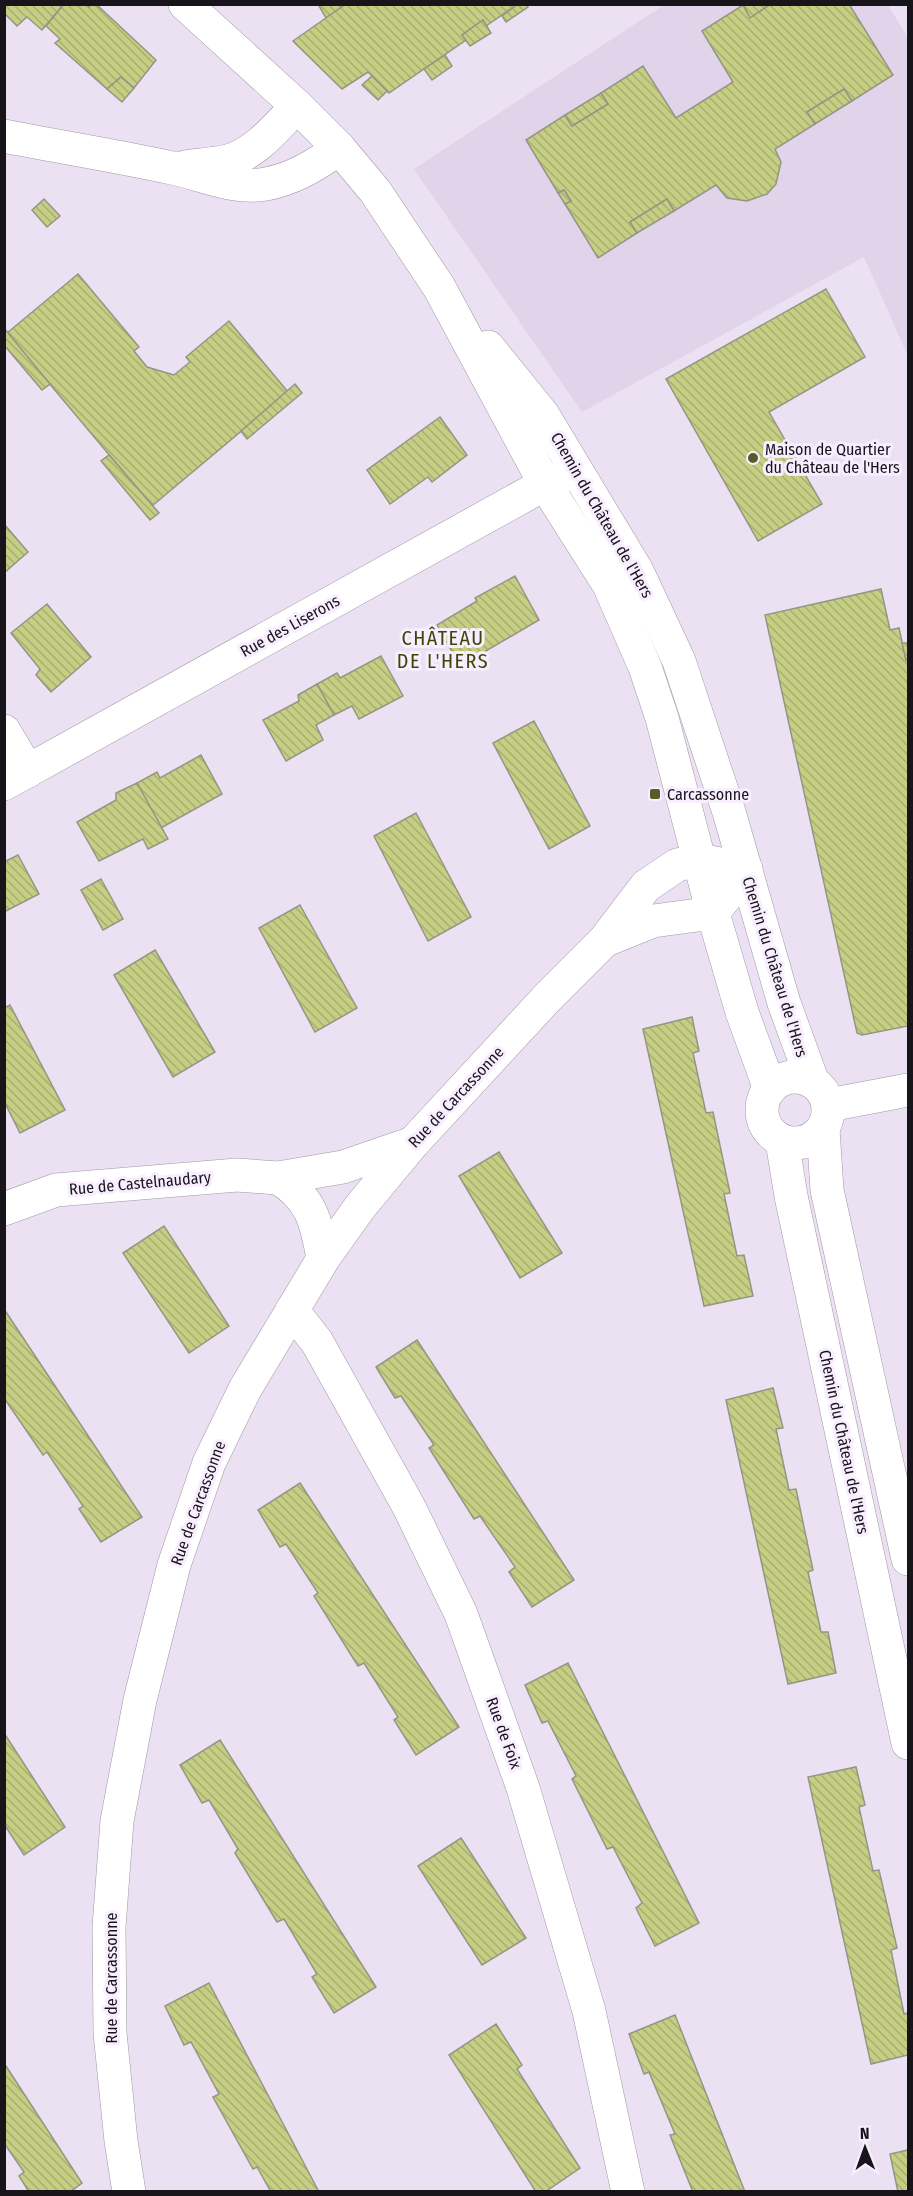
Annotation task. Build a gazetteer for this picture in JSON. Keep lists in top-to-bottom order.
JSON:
{
  "streets": {
    "street": [
      "Chemin du Château de l'Hers",
      "Rue des Liserons",
      "Rue de Carcassonne",
      "Rue de Castelnaudary",
      "Rue de Foix"
    ]
  },
  "crossings": [
    ["Chemin du Château de l'Hers", "Rue des Liserons"],
    ["Chemin du Château de l'Hers", "Rue de Carcassonne"],
    ["Rue de Carcassonne", "Rue de Castelnaudary"],
    ["Rue de Carcassonne", "Rue de Foix"]
  ],
  "districts": ["CHÂTEAU DE L'HERS"],
  "places": {
    "other": ["Maison de Quartier du Château de l'Hers"],
    "transit": ["Carcassonne"]
  },
  "north": "top"
}
